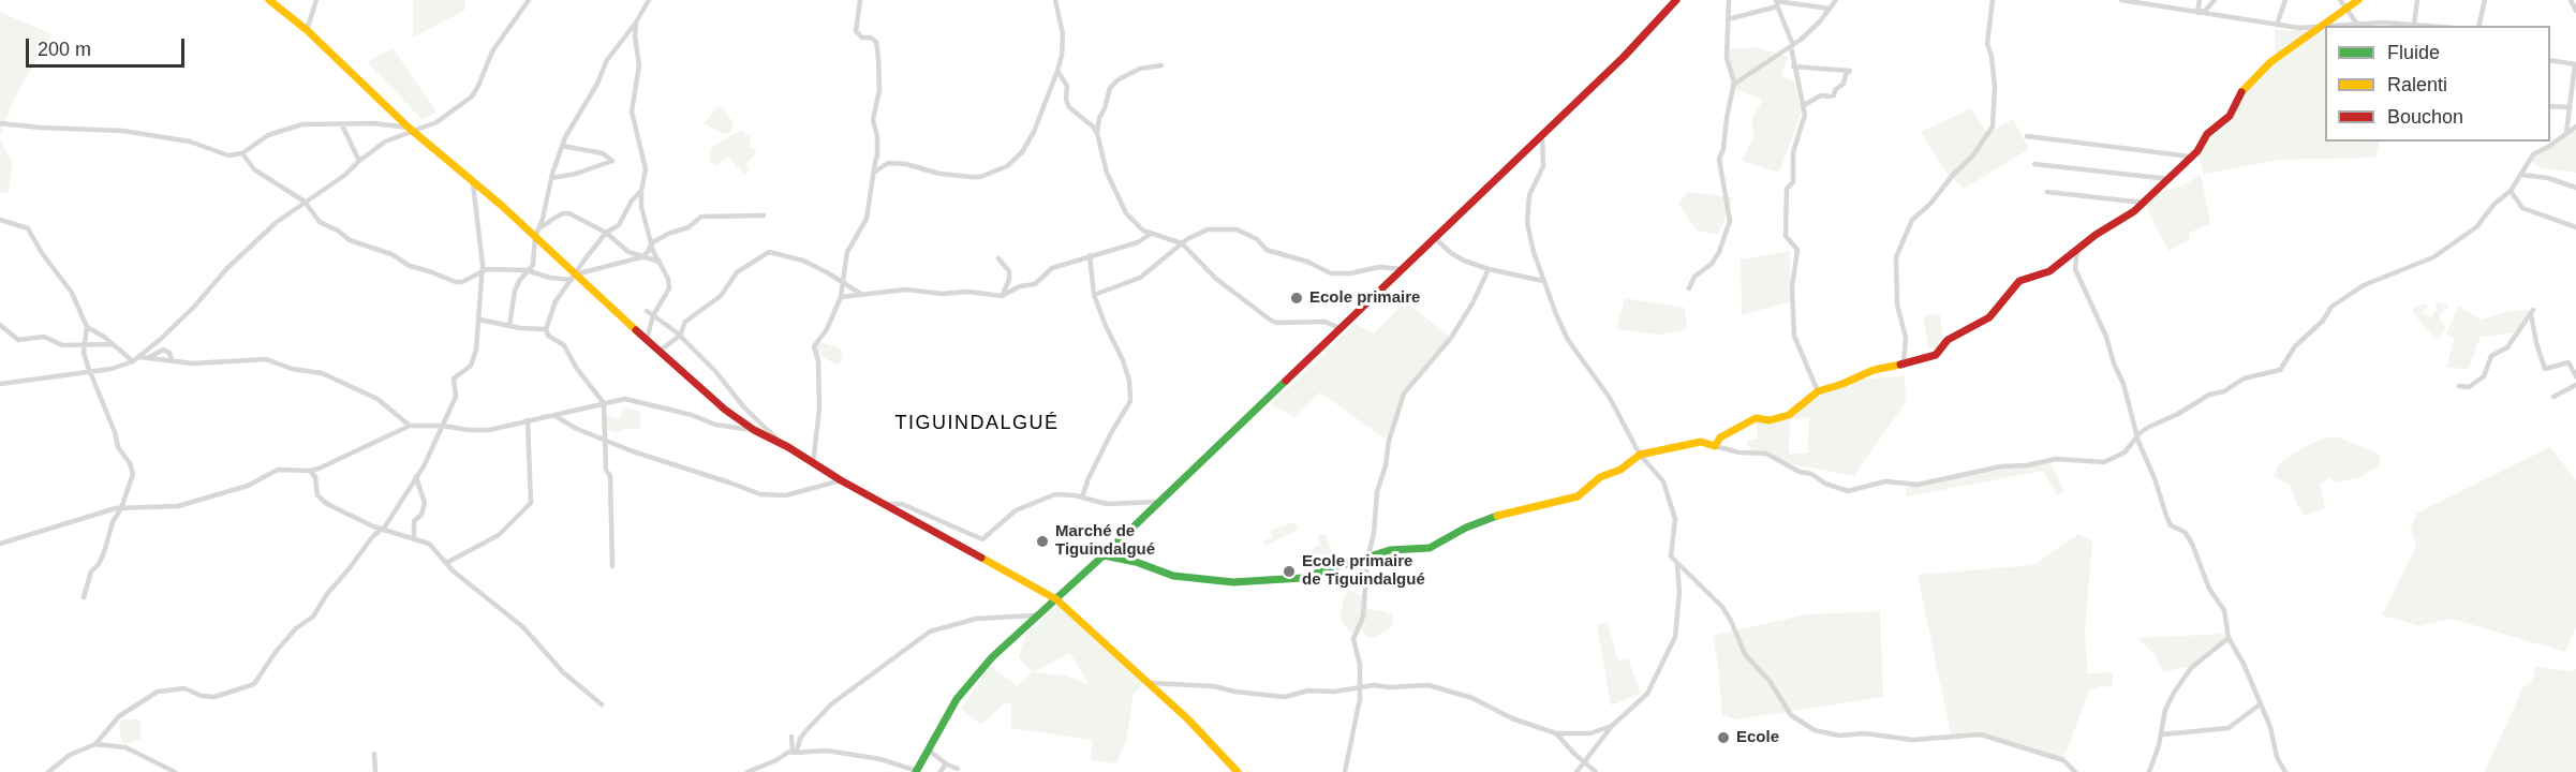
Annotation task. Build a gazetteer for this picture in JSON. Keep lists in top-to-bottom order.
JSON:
{
  "districts": ["TIGUINDALGUÉ"],
  "places": [
    "Ecole primaire",
    "Marché de Tiguindalgué",
    "Ecole primaire de Tiguindalgué",
    "Ecole"
  ],
  "legend": ["Fluide", "Ralenti", "Bouchon"],
  "scale_bar": "200 m"
}
